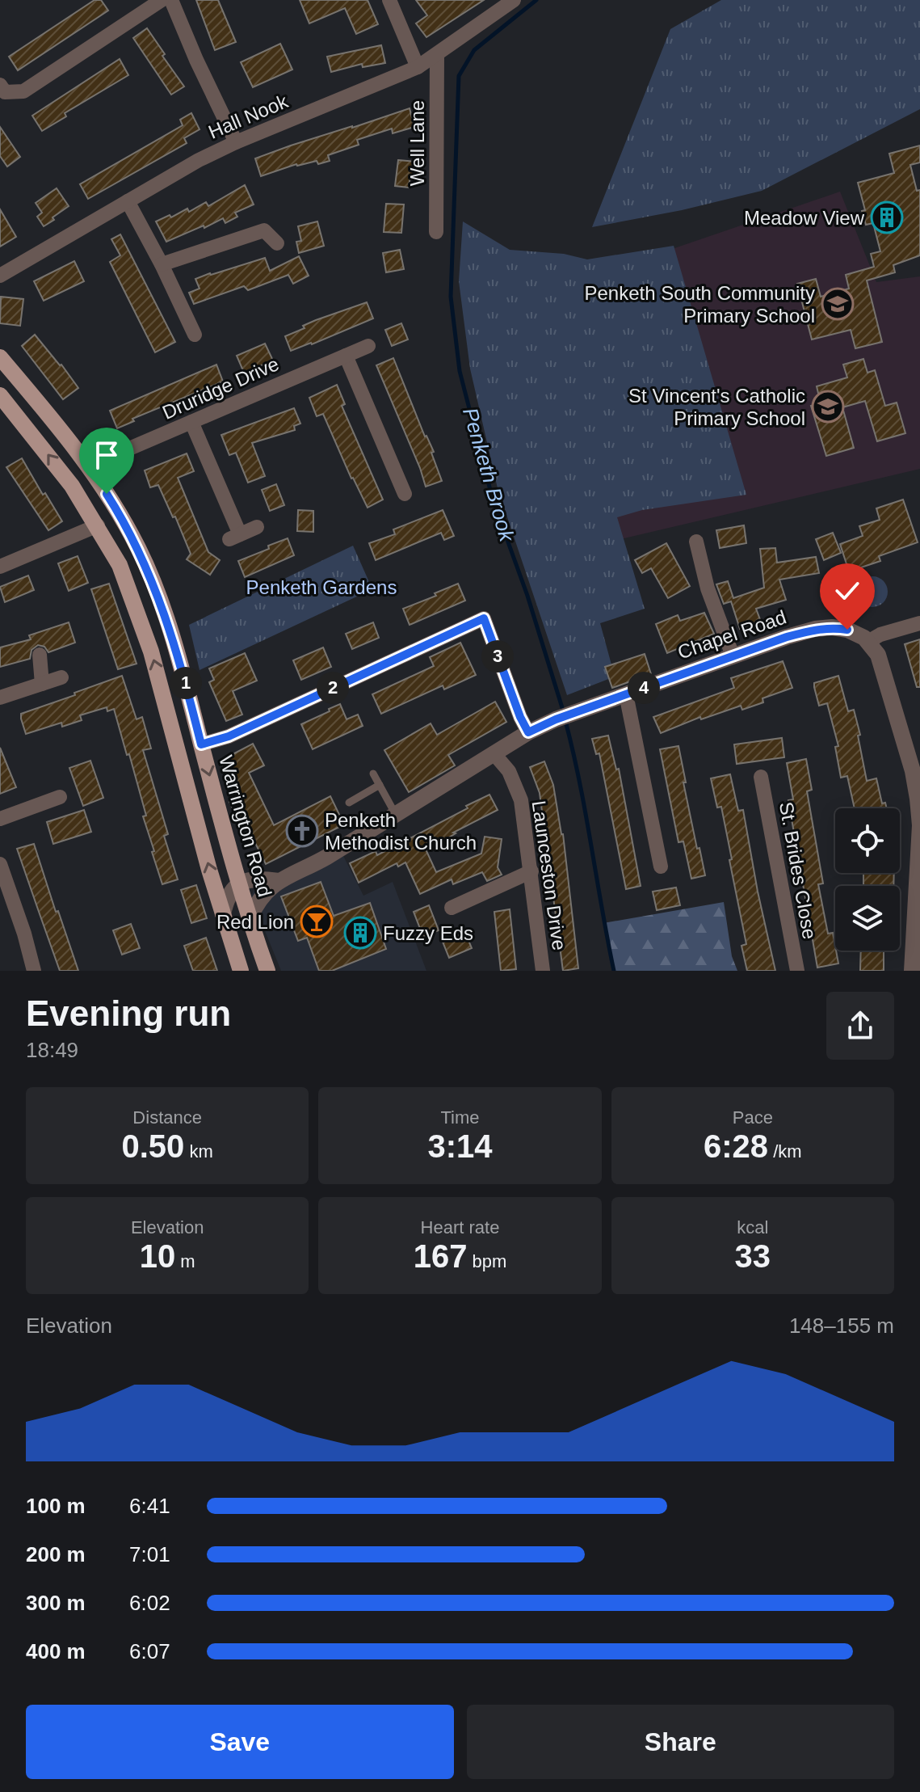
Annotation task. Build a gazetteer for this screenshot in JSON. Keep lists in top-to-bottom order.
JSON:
{
  "streets": {
    "main road": ["Warrington Road"],
    "street": [
      "Hall Nook",
      "Well Lane",
      "Druridge Drive",
      "Chapel Road",
      "St. Brides Close",
      "Launceston Drive"
    ]
  },
  "crossings": [
    ["Hall Nook", "Well Lane"],
    ["Druridge Drive", "Warrington Road"],
    ["Chapel Road", "Warrington Road"],
    ["Chapel Road", "Launceston Drive"]
  ],
  "water": ["Penketh Brook"],
  "parks": ["Penketh Gardens"],
  "places": {
    "building": ["Meadow View", "Fuzzy Eds"],
    "school or university": ["Penketh South Community Primary School", "St Vincent's Catholic Primary School"],
    "church": ["Penketh Methodist Church"],
    "bar": ["Red Lion"]
  },
  "page": {
    "pins": [
      "3",
      "1",
      "2",
      "4"
    ],
    "heading": ["Evening run", "18:49"],
    "stats": [
      ["Distance", "0.50 km"],
      ["Time", "3:14"],
      ["Pace", "6:28 /km"],
      ["Elevation", "10 m"],
      ["Heart rate", "167 bpm"],
      ["kcal", "33"]
    ],
    "chart": ["Elevation", "148–155 m"],
    "list": [
      {
        "name": "100 m",
        "note": "6:41"
      },
      {
        "name": "200 m",
        "note": "7:01"
      },
      {
        "name": "300 m",
        "note": "6:02"
      },
      {
        "name": "400 m",
        "note": "6:07"
      }
    ],
    "buttons": ["Save", "Share"]
  }
}
